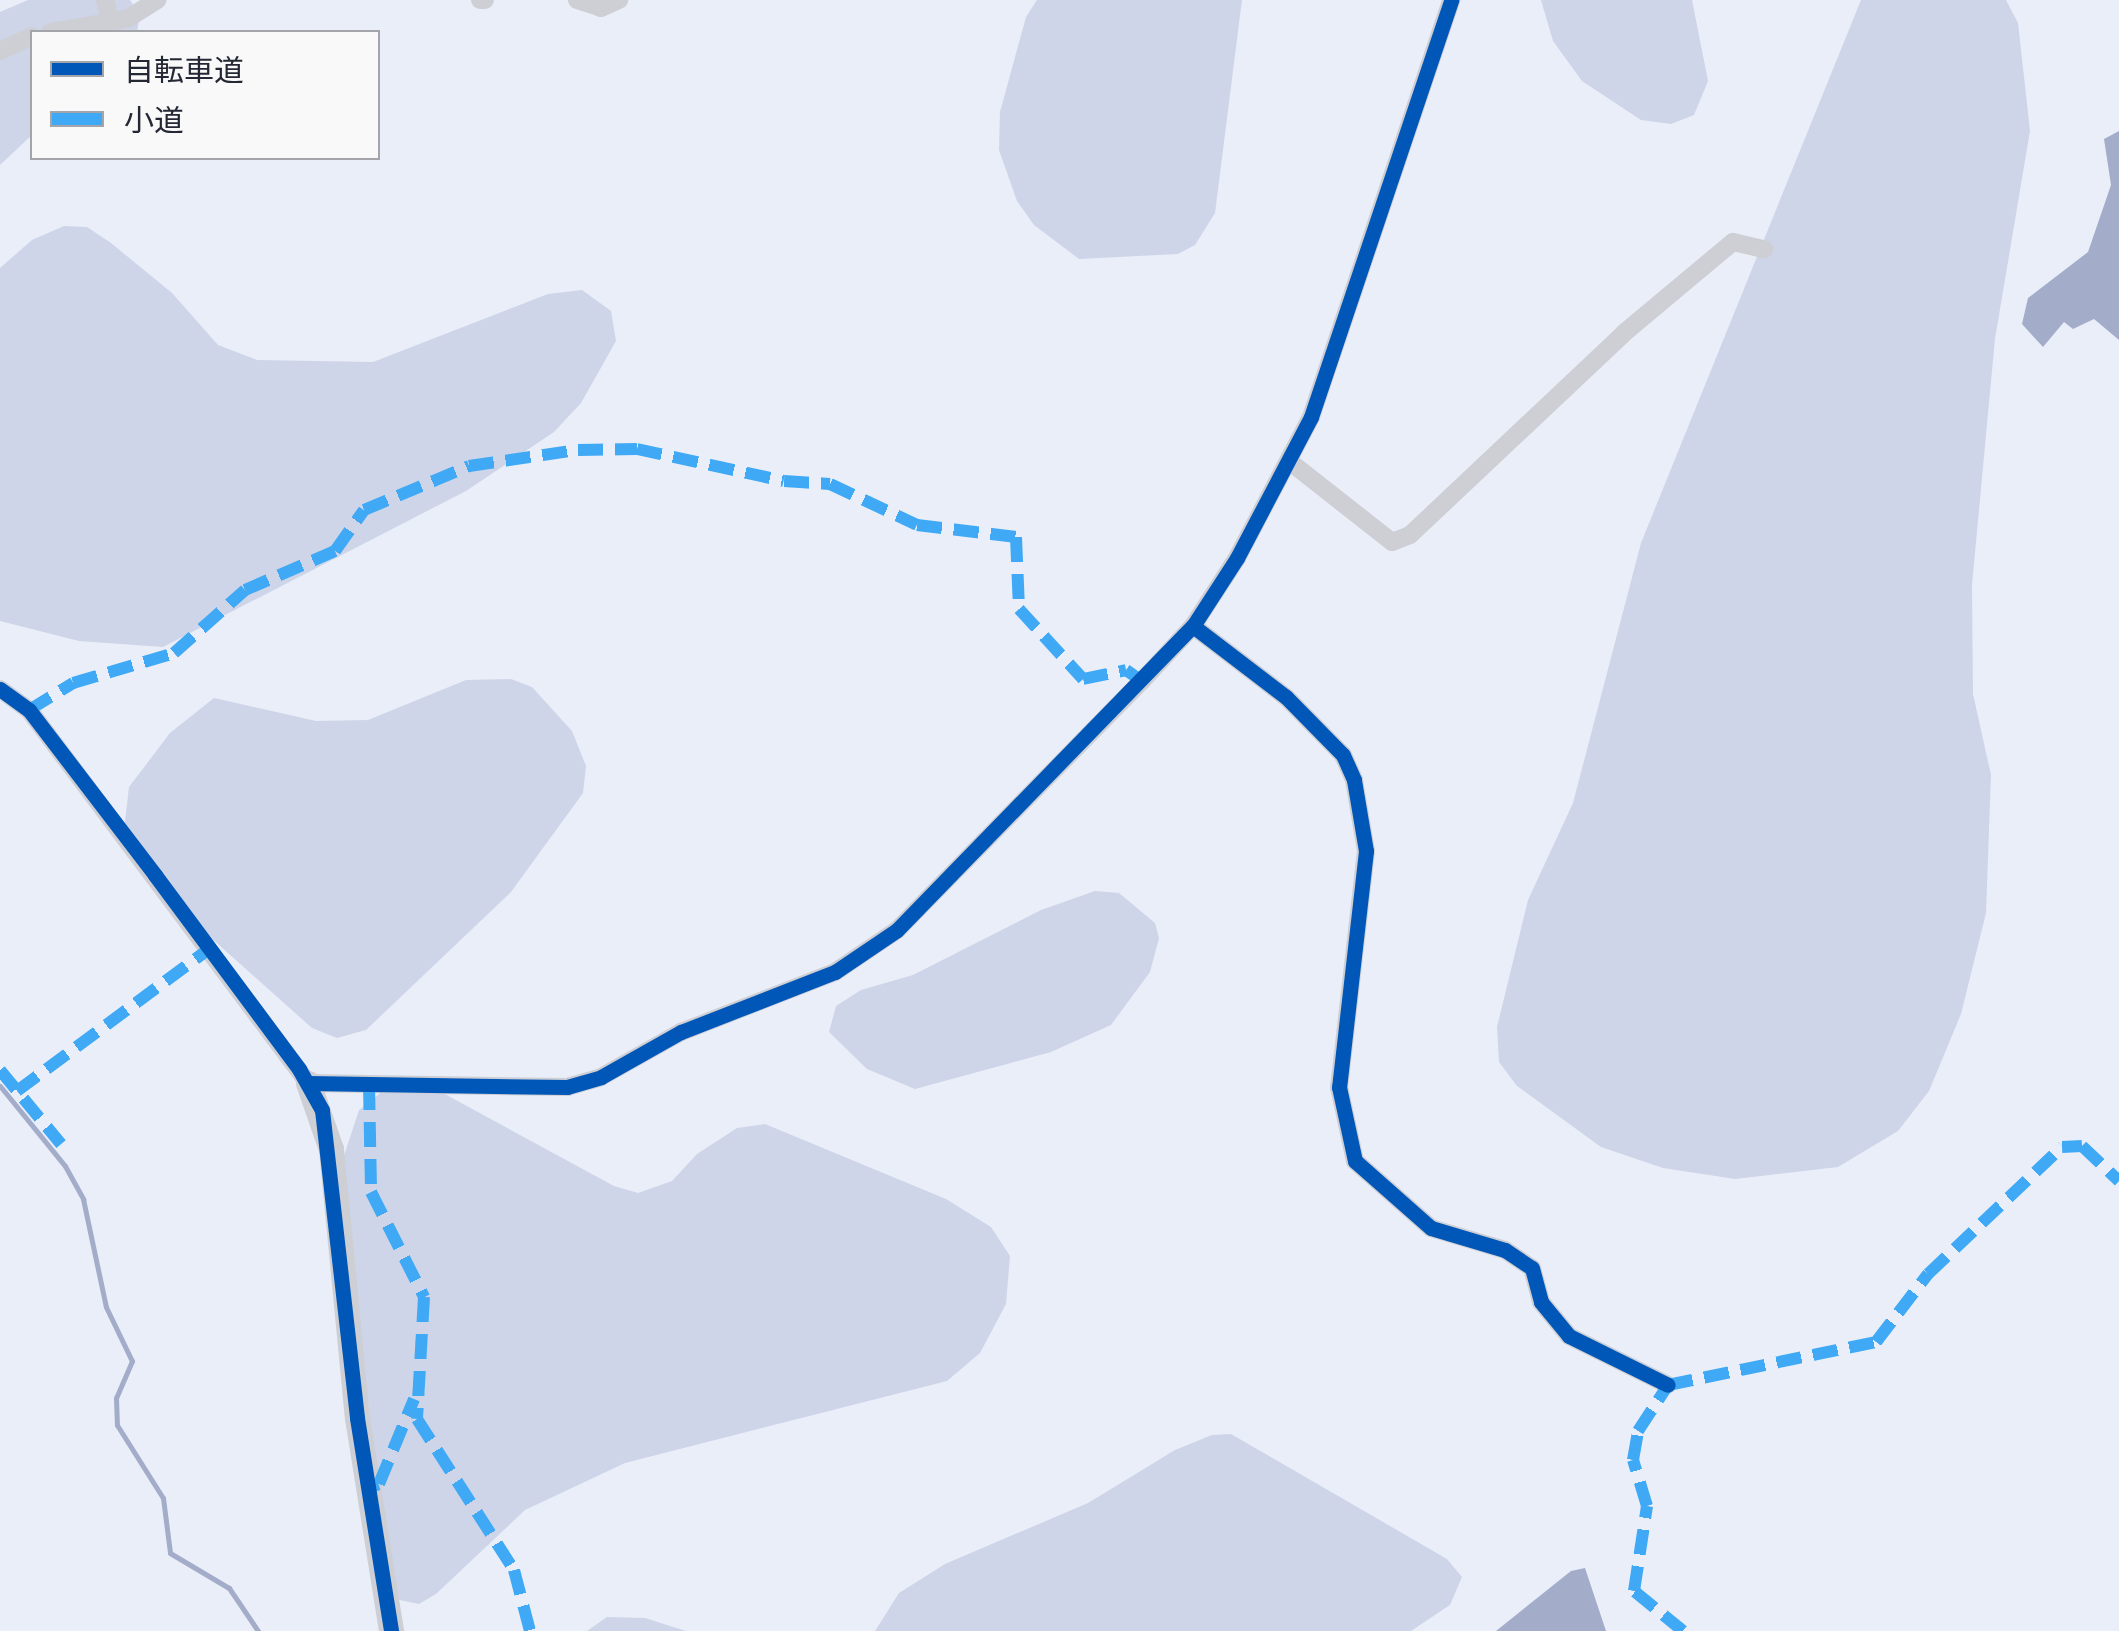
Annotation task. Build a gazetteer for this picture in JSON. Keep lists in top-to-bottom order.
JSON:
{
  "legend": ["自転車道", "小道"]
}
